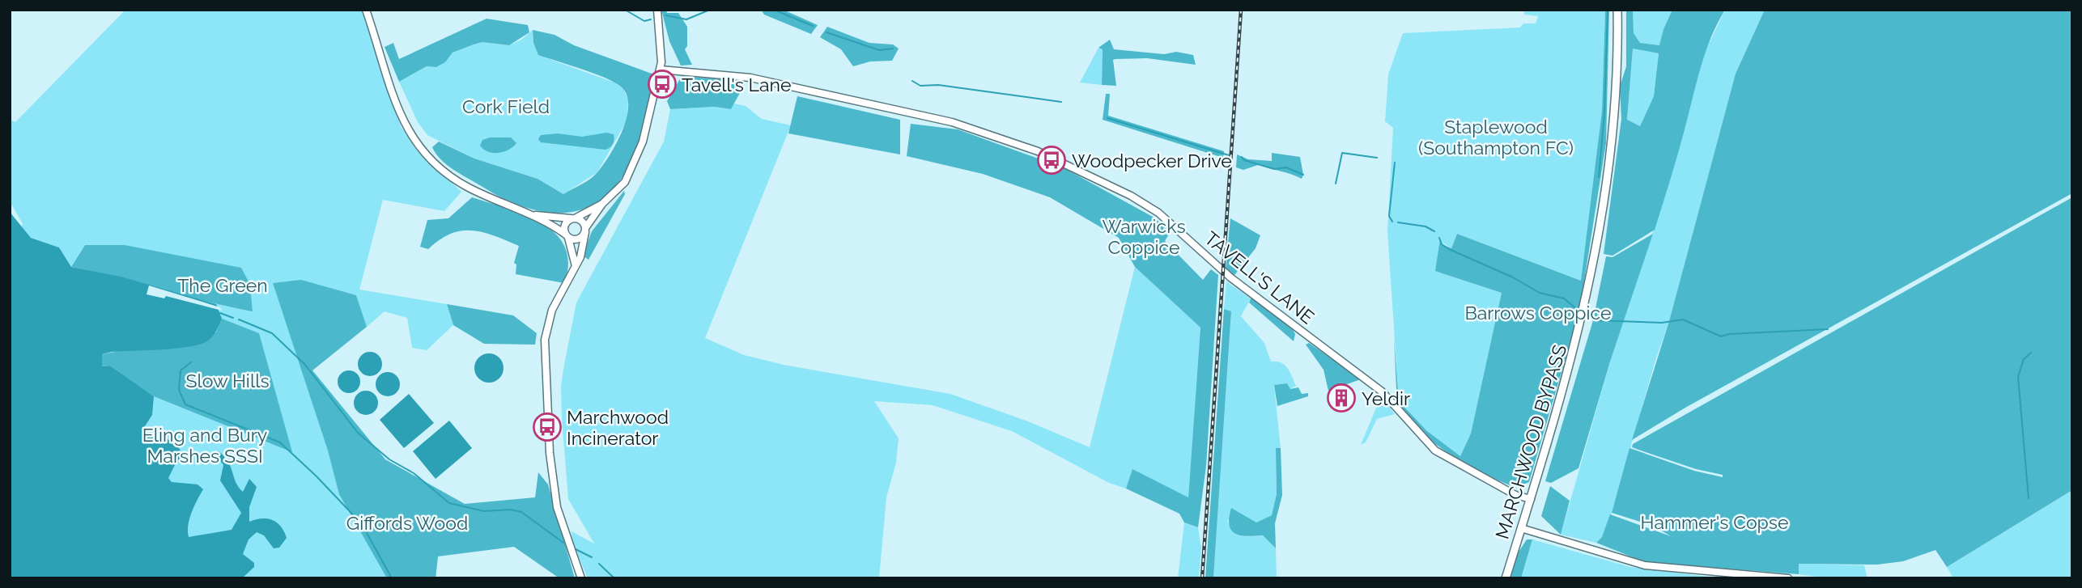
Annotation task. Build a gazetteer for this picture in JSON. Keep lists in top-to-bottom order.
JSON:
{
  "streets": {
    "main road": ["MARCHWOOD BYPASS"],
    "street": ["TAVELL'S LANE"]
  },
  "crossings": [
    ["TAVELL'S LANE", "MARCHWOOD BYPASS"]
  ],
  "parks": [
    "Cork Field",
    "Staplewood (Southampton FC)",
    "Warwicks Coppice",
    "The Green",
    "Barrows Coppice",
    "Slow Hills",
    "Eling and Bury Marshes SSSI",
    "Hammer's Copse",
    "Giffords Wood"
  ],
  "places": {
    "bus stop": ["Tavell's Lane", "Woodpecker Drive", "Marchwood Incinerator"],
    "building": ["Yeldir"]
  }
}
